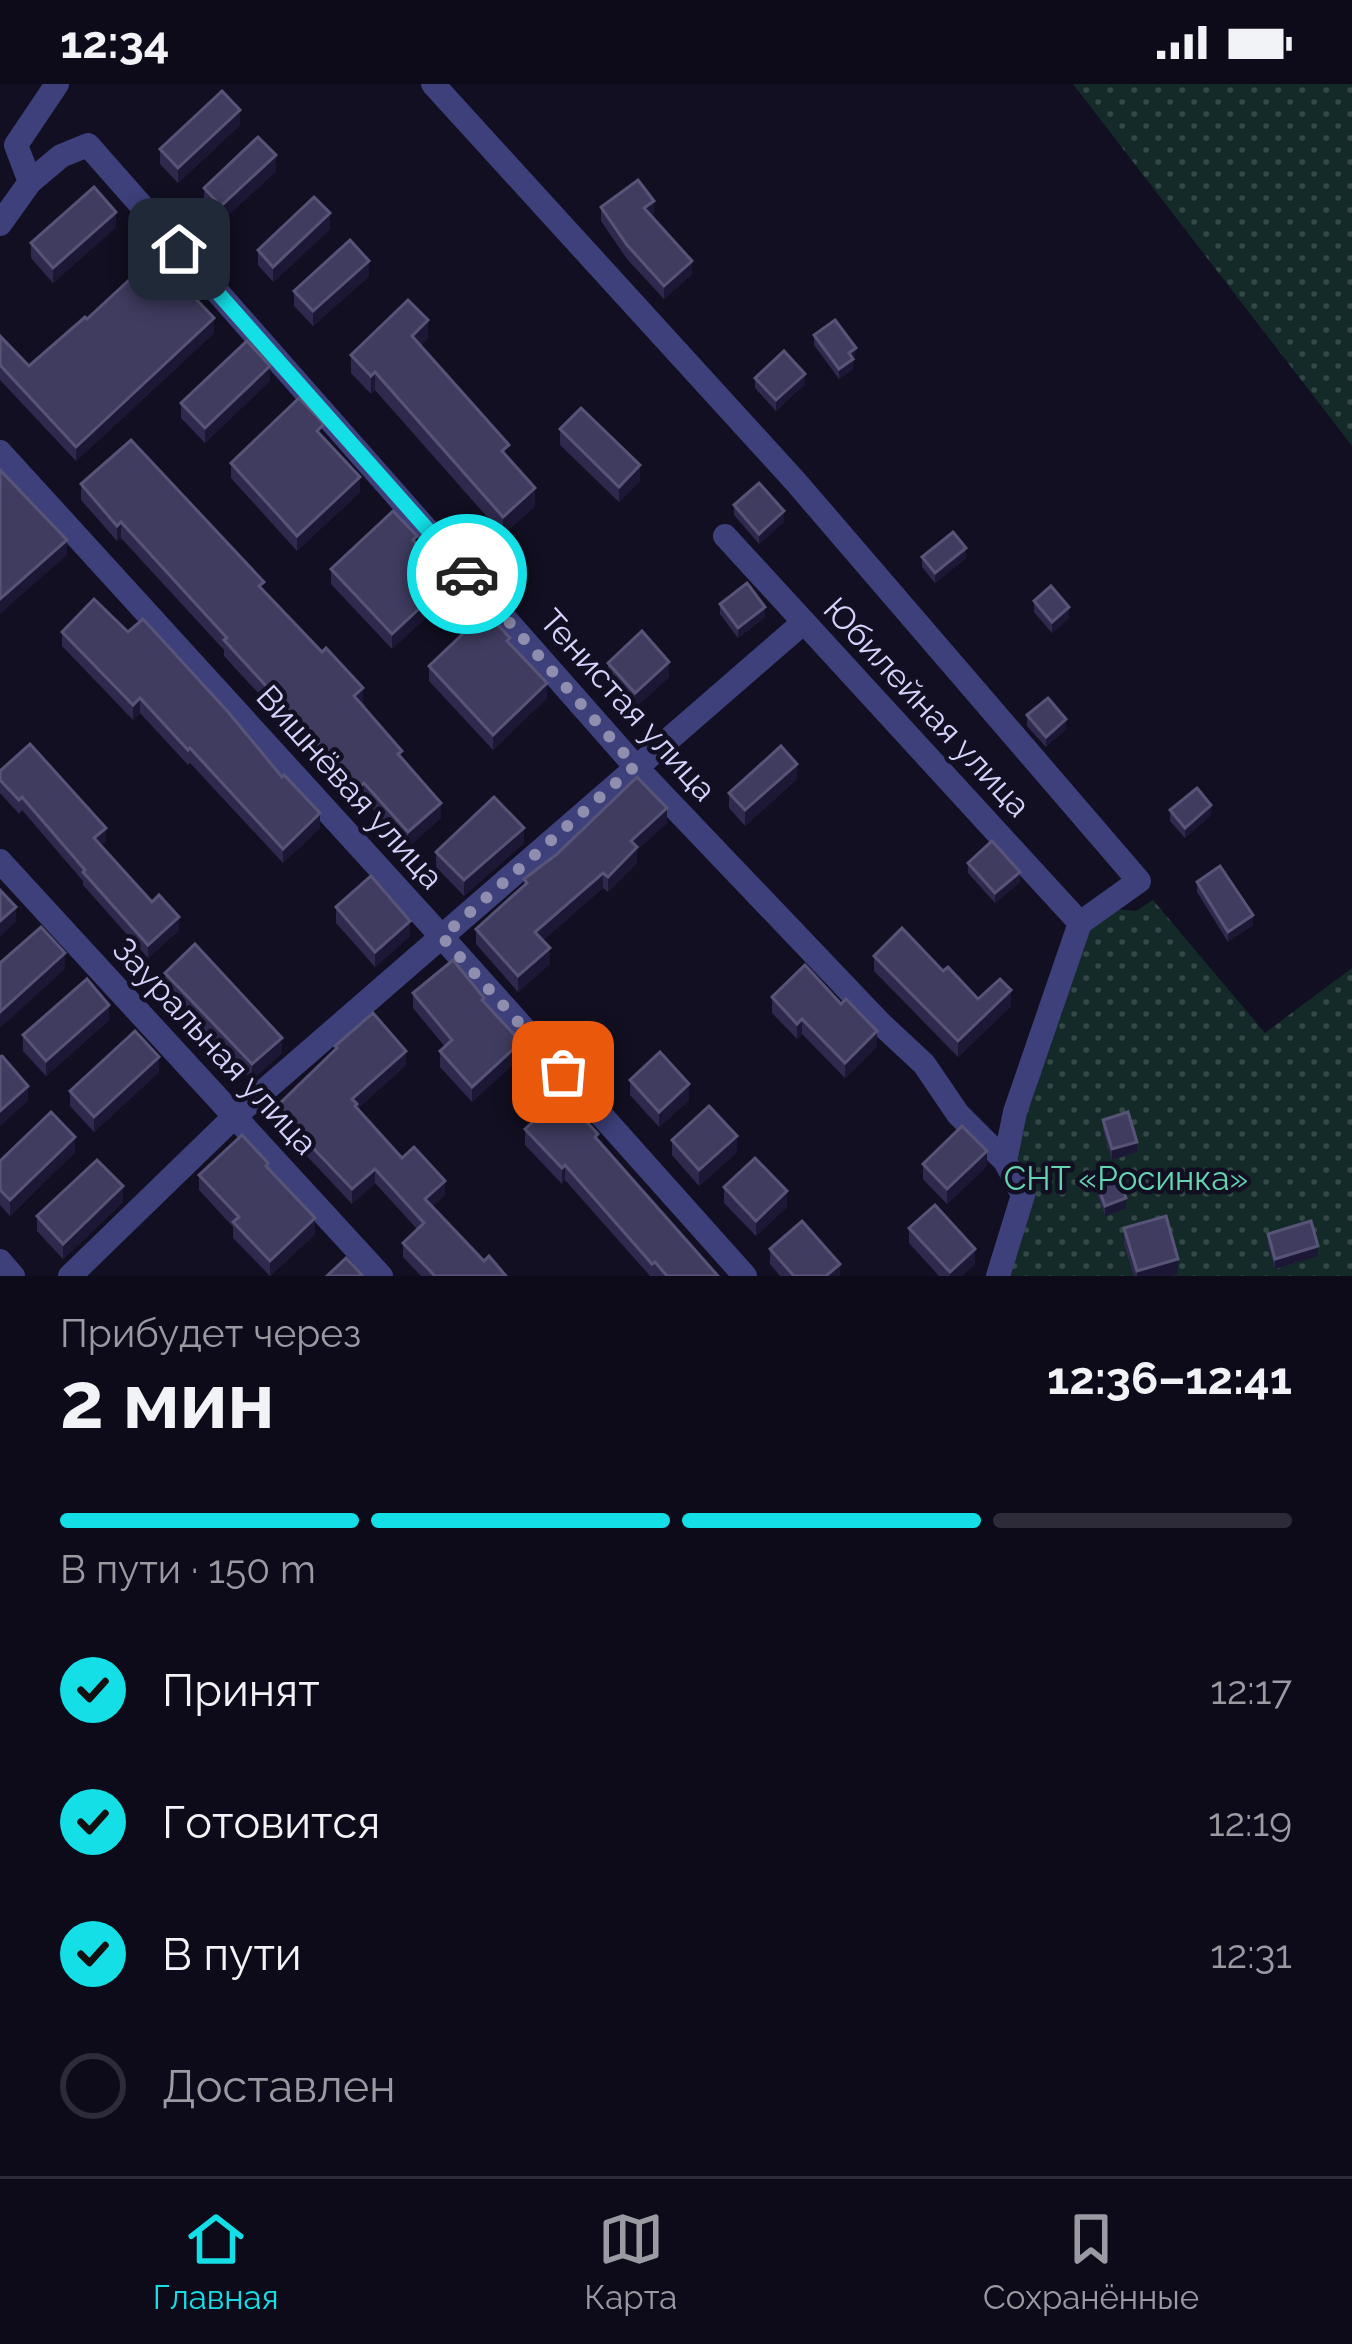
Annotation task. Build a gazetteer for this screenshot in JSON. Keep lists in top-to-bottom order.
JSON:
{
  "streets": {
    "street": [
      "Тенистая улица",
      "Юбилейная улица",
      "Вишнёвая улица",
      "Зауральная улица"
    ]
  },
  "parks": ["СНТ «Росинка»"],
  "page": {
    "status": "12:34",
    "heading": ["2 мин", "Прибудет через", "12:36–12:41"],
    "bar": "В пути · 150 m",
    "list": [
      ["Принят", "12:17"],
      ["Готовится", "12:19"],
      ["В пути", "12:31"],
      "Доставлен"
    ],
    "tabs": ["Главная", "Карта", "Сохранённые"]
  }
}
